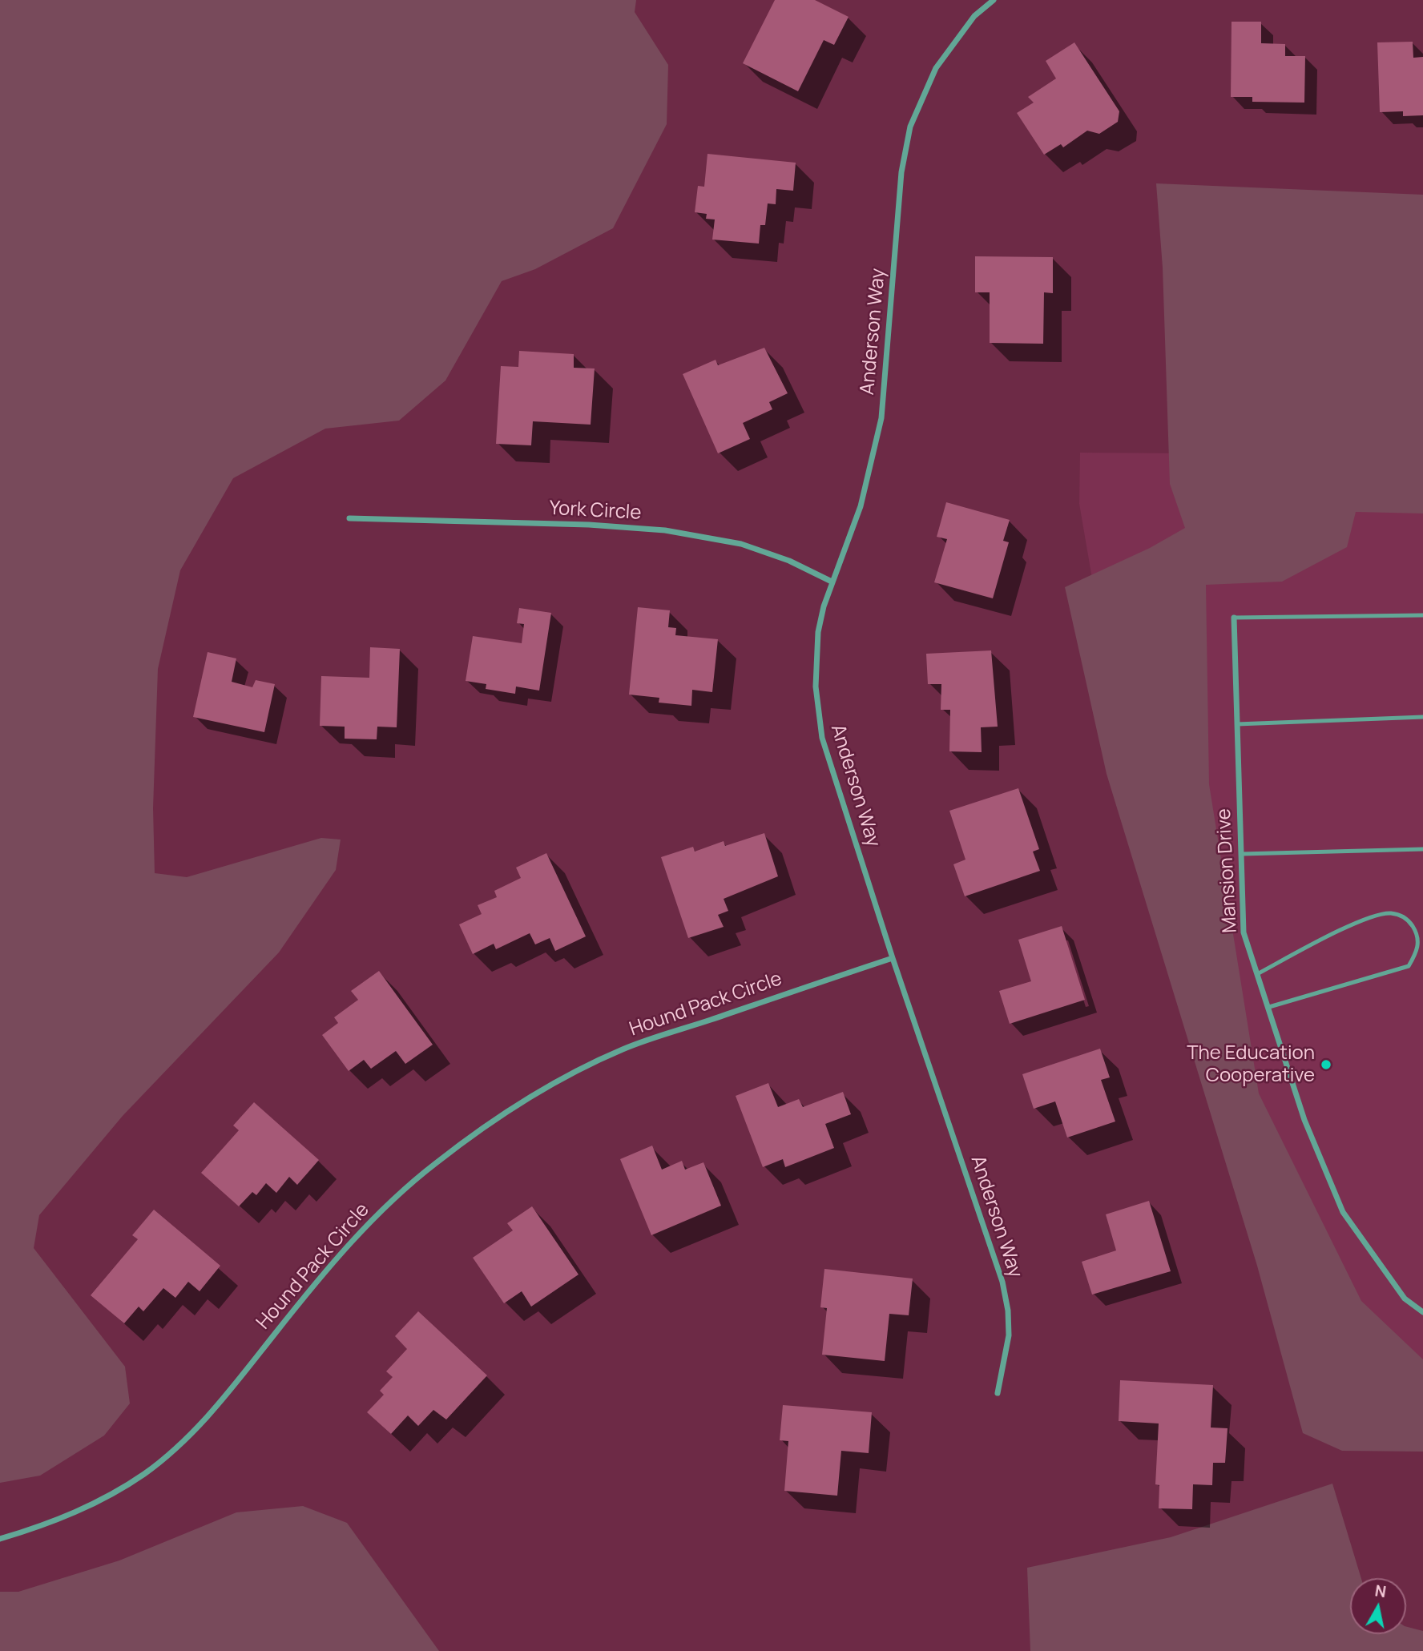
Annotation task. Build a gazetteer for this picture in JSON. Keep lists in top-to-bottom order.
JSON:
{
  "streets": {
    "street": [
      "Anderson Way",
      "York Circle",
      "Mansion Drive",
      "Hound Pack Circle"
    ]
  },
  "crossings": [
    ["Anderson Way", "York Circle"],
    ["Anderson Way", "Hound Pack Circle"]
  ],
  "places": ["The Education Cooperative"],
  "north": "top"
}
